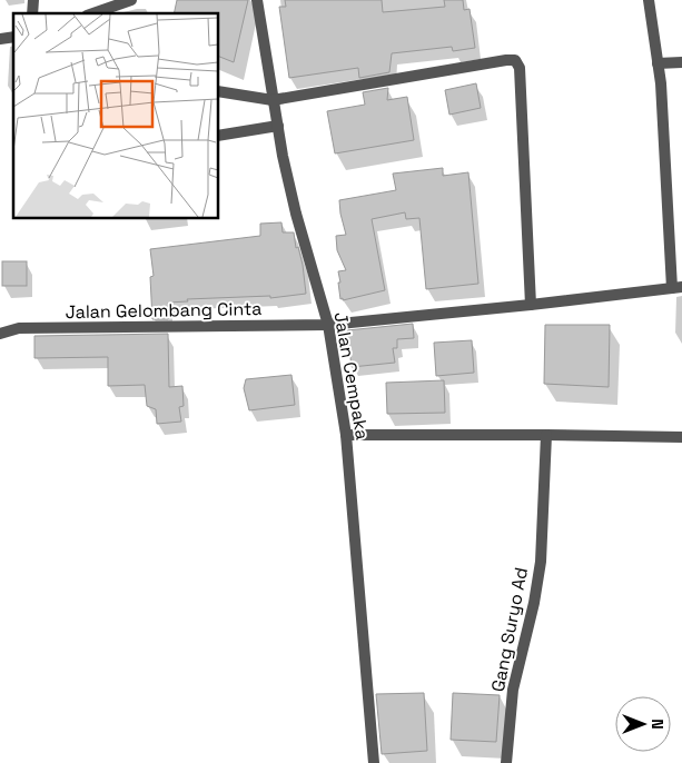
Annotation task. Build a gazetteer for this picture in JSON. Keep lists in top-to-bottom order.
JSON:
{
  "streets": {
    "street": ["Jalan Gelombang Cinta", "Jalan Cempaka", "Gang Suryo Ad"]
  },
  "crossings": [
    ["Jalan Gelombang Cinta", "Jalan Cempaka"]
  ],
  "north": "right"
}
